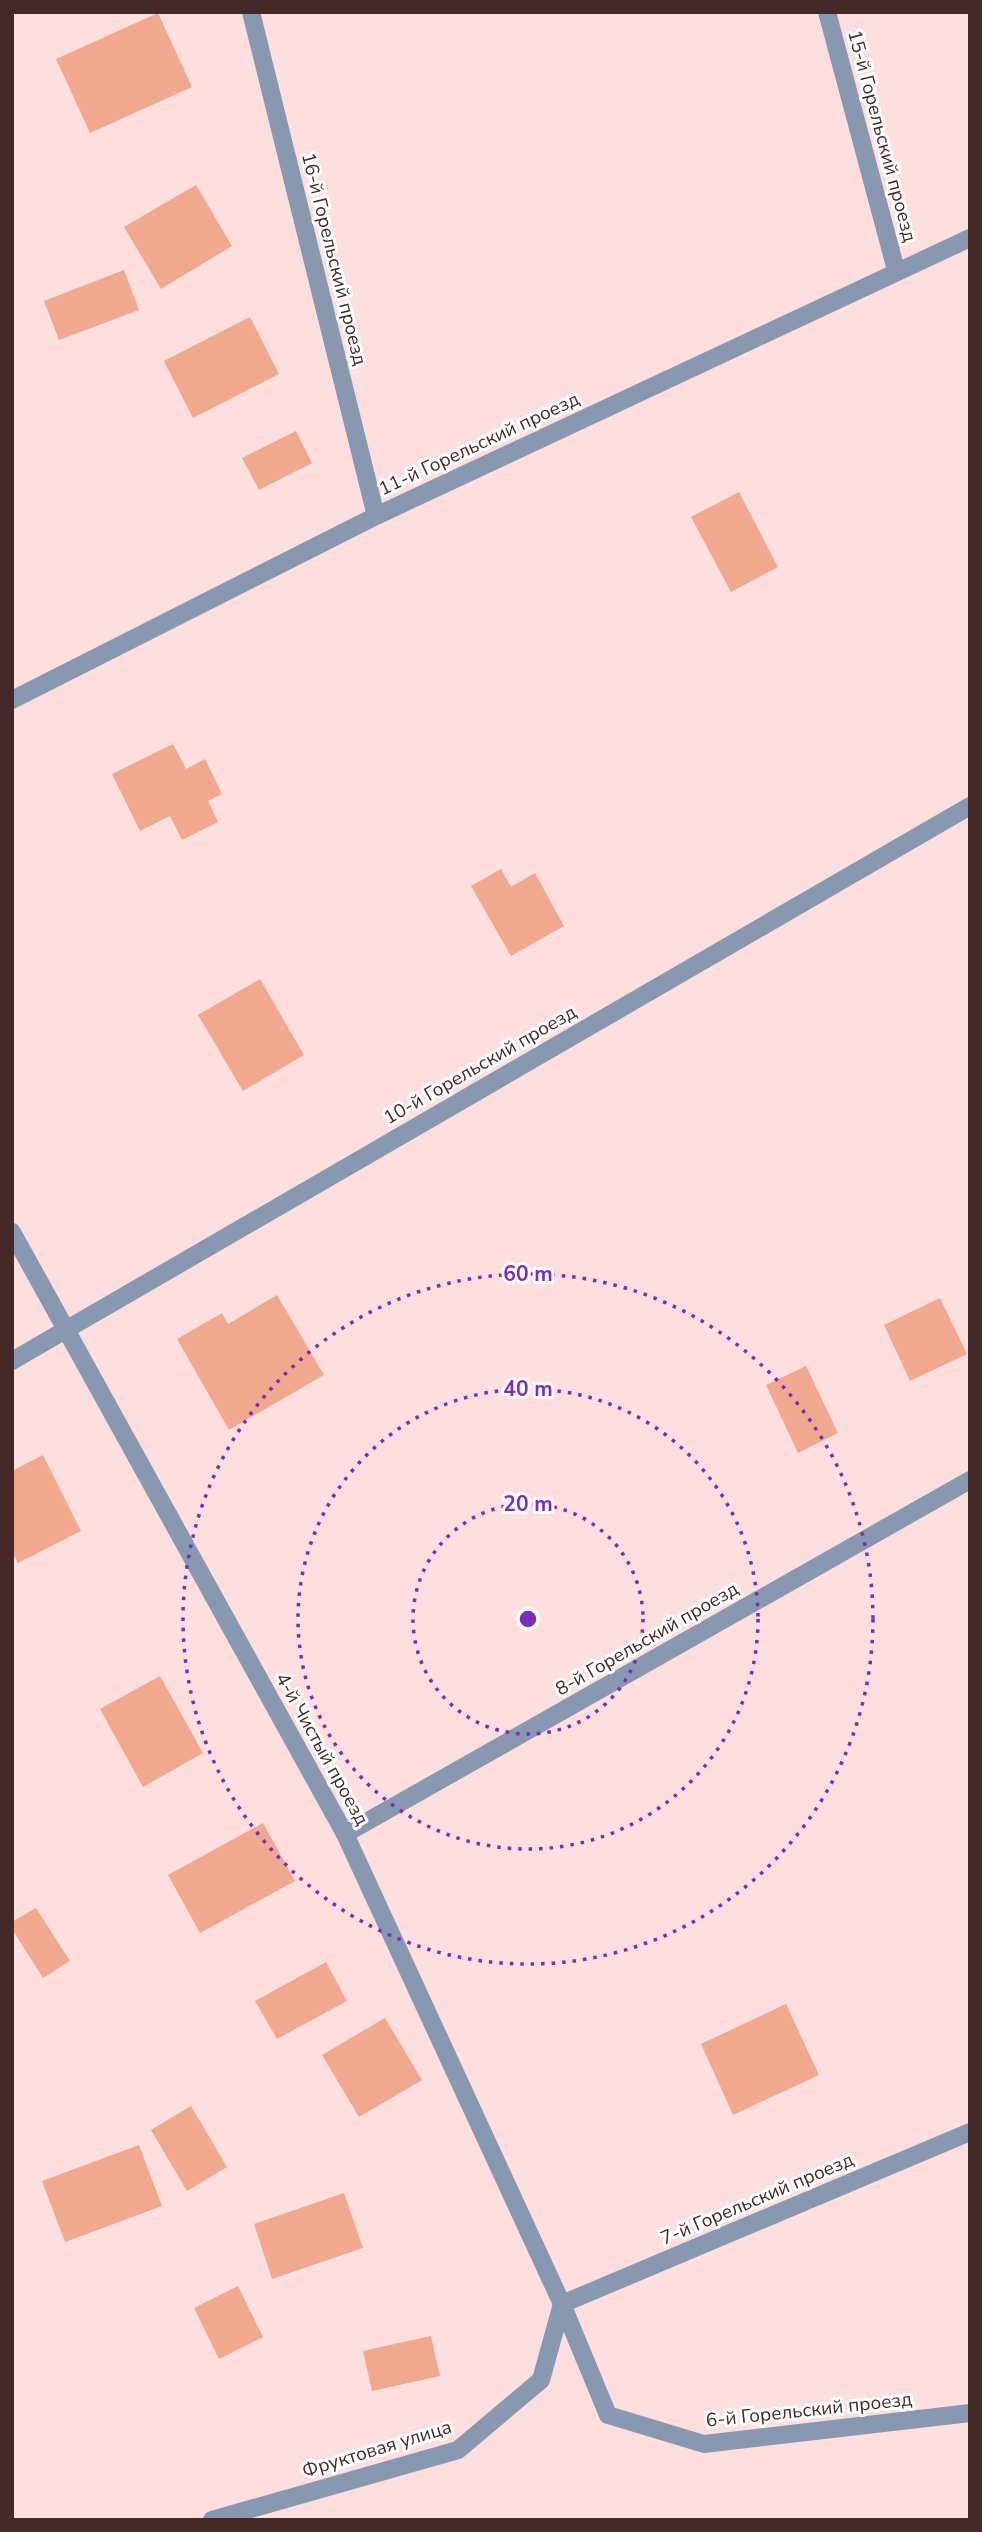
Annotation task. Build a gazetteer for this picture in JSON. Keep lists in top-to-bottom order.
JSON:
{
  "streets": {
    "street": [
      "15-й Горельский проезд",
      "16-й Горельский проезд",
      "11-й Горельский проезд",
      "10-й Горельский проезд",
      "8-й Горельский проезд",
      "4-й Чистый проезд",
      "7-й Горельский проезд",
      "6-й Горельский проезд",
      "Фруктовая улица"
    ]
  },
  "crossings": [
    ["15-й Горельский проезд", "11-й Горельский проезд"],
    ["16-й Горельский проезд", "11-й Горельский проезд"],
    ["10-й Горельский проезд", "4-й Чистый проезд"],
    ["8-й Горельский проезд", "4-й Чистый проезд"],
    ["4-й Чистый проезд", "7-й Горельский проезд"],
    ["4-й Чистый проезд", "6-й Горельский проезд"],
    ["4-й Чистый проезд", "Фруктовая улица"],
    ["7-й Горельский проезд", "6-й Горельский проезд"],
    ["7-й Горельский проезд", "Фруктовая улица"],
    ["6-й Горельский проезд", "Фруктовая улица"]
  ],
  "rings": ["60 m", "40 m", "20 m"]
}
